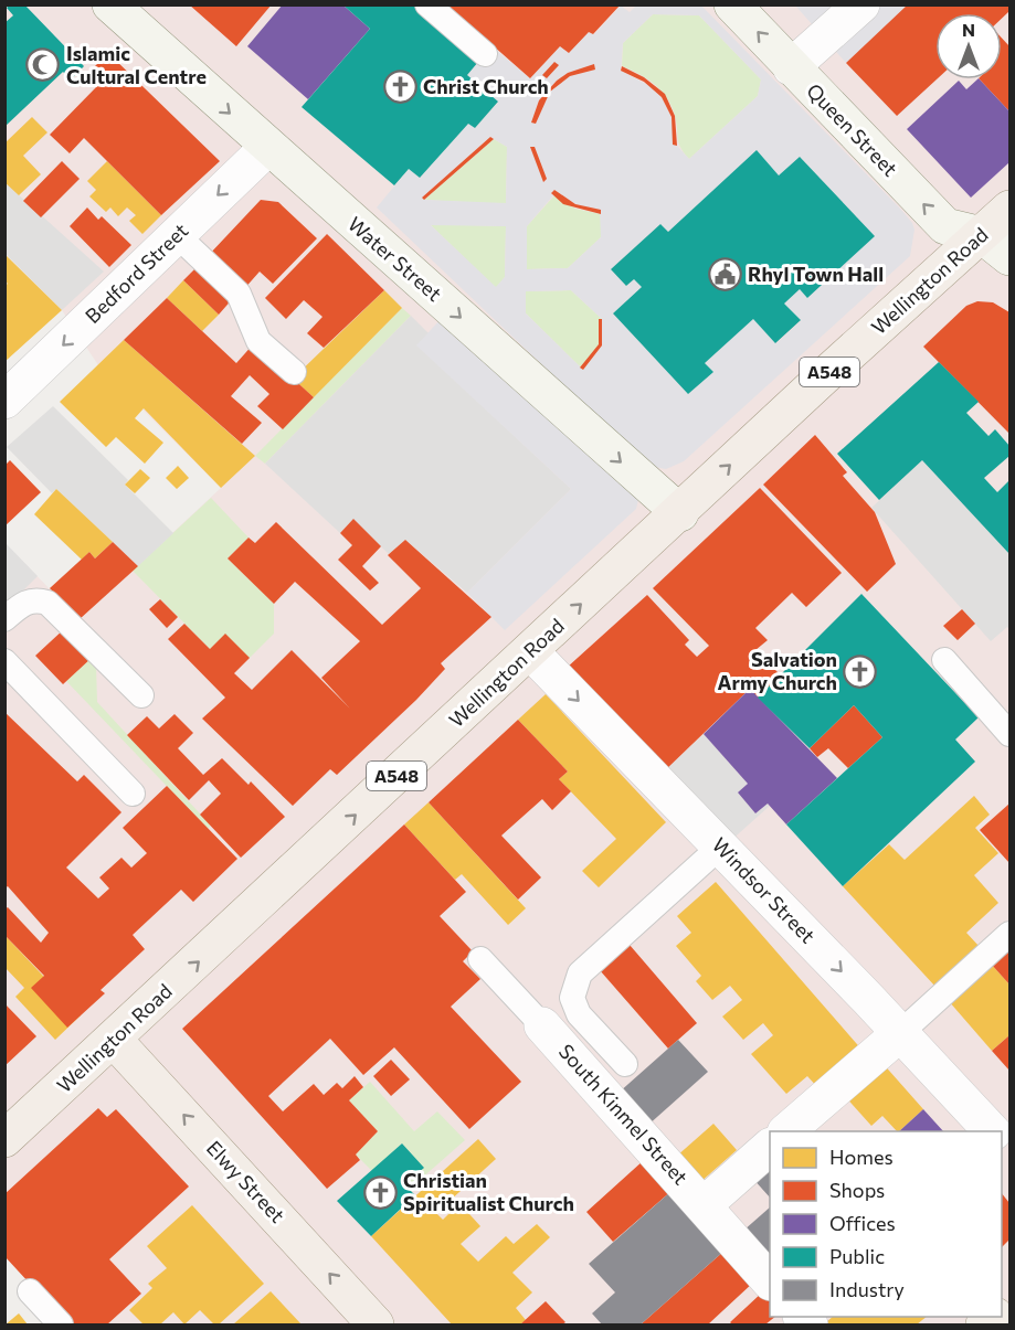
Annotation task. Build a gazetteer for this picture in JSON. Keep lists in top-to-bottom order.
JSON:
{
  "streets": {
    "main road": ["Wellington Road", "A548", "Elwy Street"],
    "street": [
      "Queen Street",
      "Water Street",
      "Bedford Street",
      "Windsor Street",
      "South Kinmel Street"
    ]
  },
  "crossings": [
    ["Queen Street", "Wellington Road"],
    ["Water Street", "Bedford Street"],
    ["Water Street", "Wellington Road"],
    ["Wellington Road", "Windsor Street"],
    ["Wellington Road", "Elwy Street"]
  ],
  "one_way": [
    "Queen Street",
    "Water Street",
    "Bedford Street",
    "Wellington Road",
    "Windsor Street",
    "Elwy Street"
  ],
  "places": {
    "mosque": ["Islamic Cultural Centre"],
    "church": ["Christ Church", "Salvation Army Church", "Christian Spiritualist Church"],
    "public building": ["Rhyl Town Hall"]
  },
  "legend": [
    "Homes",
    "Shops",
    "Offices",
    "Public",
    "Industry"
  ],
  "north": "top"
}
